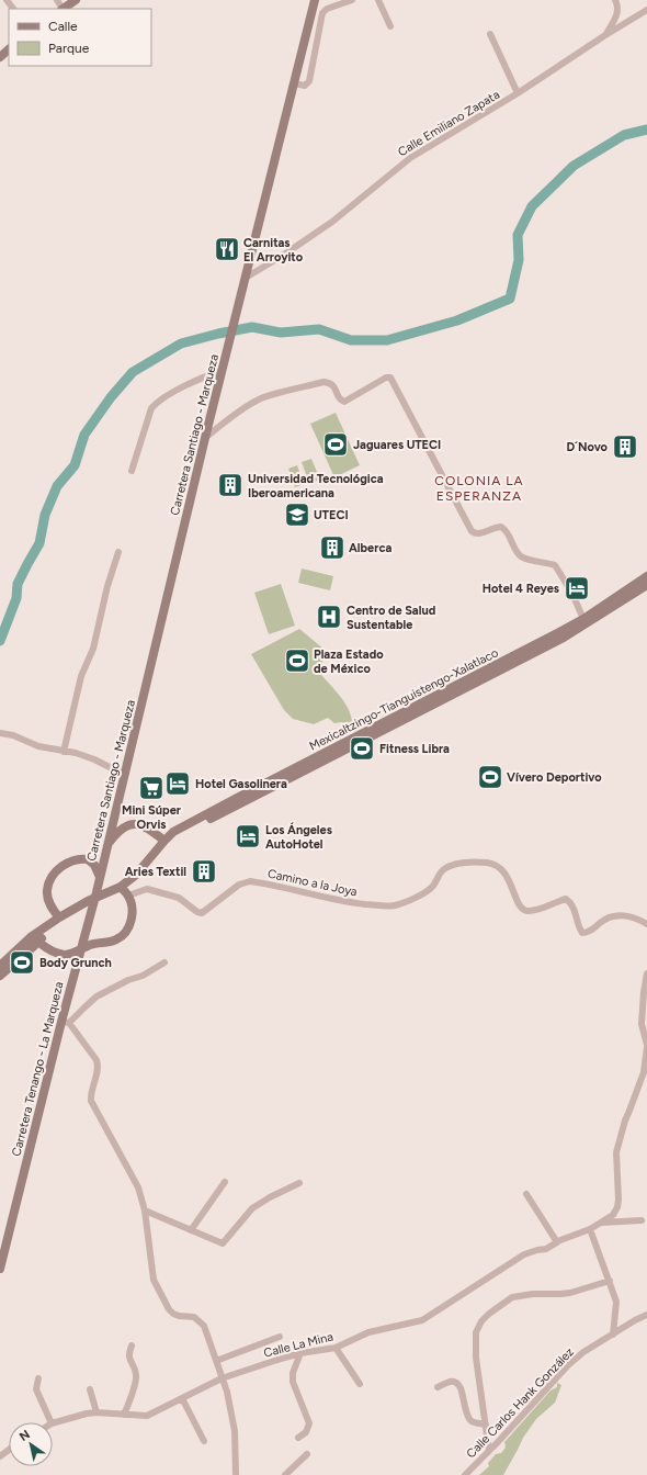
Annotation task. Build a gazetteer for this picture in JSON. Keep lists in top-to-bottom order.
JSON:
{
  "streets": {
    "main road": ["Carretera Santiago - Marqueza", "Mexicaltzingo-Tianguistengo-Xalatlaco", "Carretera Tenango - La Marqueza"],
    "street": [
      "Calle Emiliano Zapata",
      "Camino a la Joya",
      "Calle La Mina",
      "Calle Carlos Hank González"
    ]
  },
  "crossings": [
    ["Calle Emiliano Zapata", "Carretera Santiago - Marqueza"],
    ["Carretera Santiago - Marqueza", "Carretera Tenango - La Marqueza"]
  ],
  "districts": ["COLONIA LA ESPERANZA"],
  "places": {
    "restaurant": ["Carnitas El Arroyito"],
    "sports": [
      "Jaguares UTECI",
      "Plaza Estado de México",
      "Fitness Libra",
      "Vívero Deportivo",
      "Body Grunch"
    ],
    "building": [
      "D´Novo",
      "Universidad Tecnológica Iberoamericana",
      "Alberca",
      "Aries Textil"
    ],
    "school or university": ["UTECI"],
    "hotel": ["Hotel 4 Reyes", "Hotel Gasolinera", "Los Ángeles AutoHotel"],
    "hospital": ["Centro de Salud Sustentable"],
    "supermarket": ["Mini Súper Orvis"]
  },
  "legend": ["Calle", "Parque"],
  "north": "top left"
}
